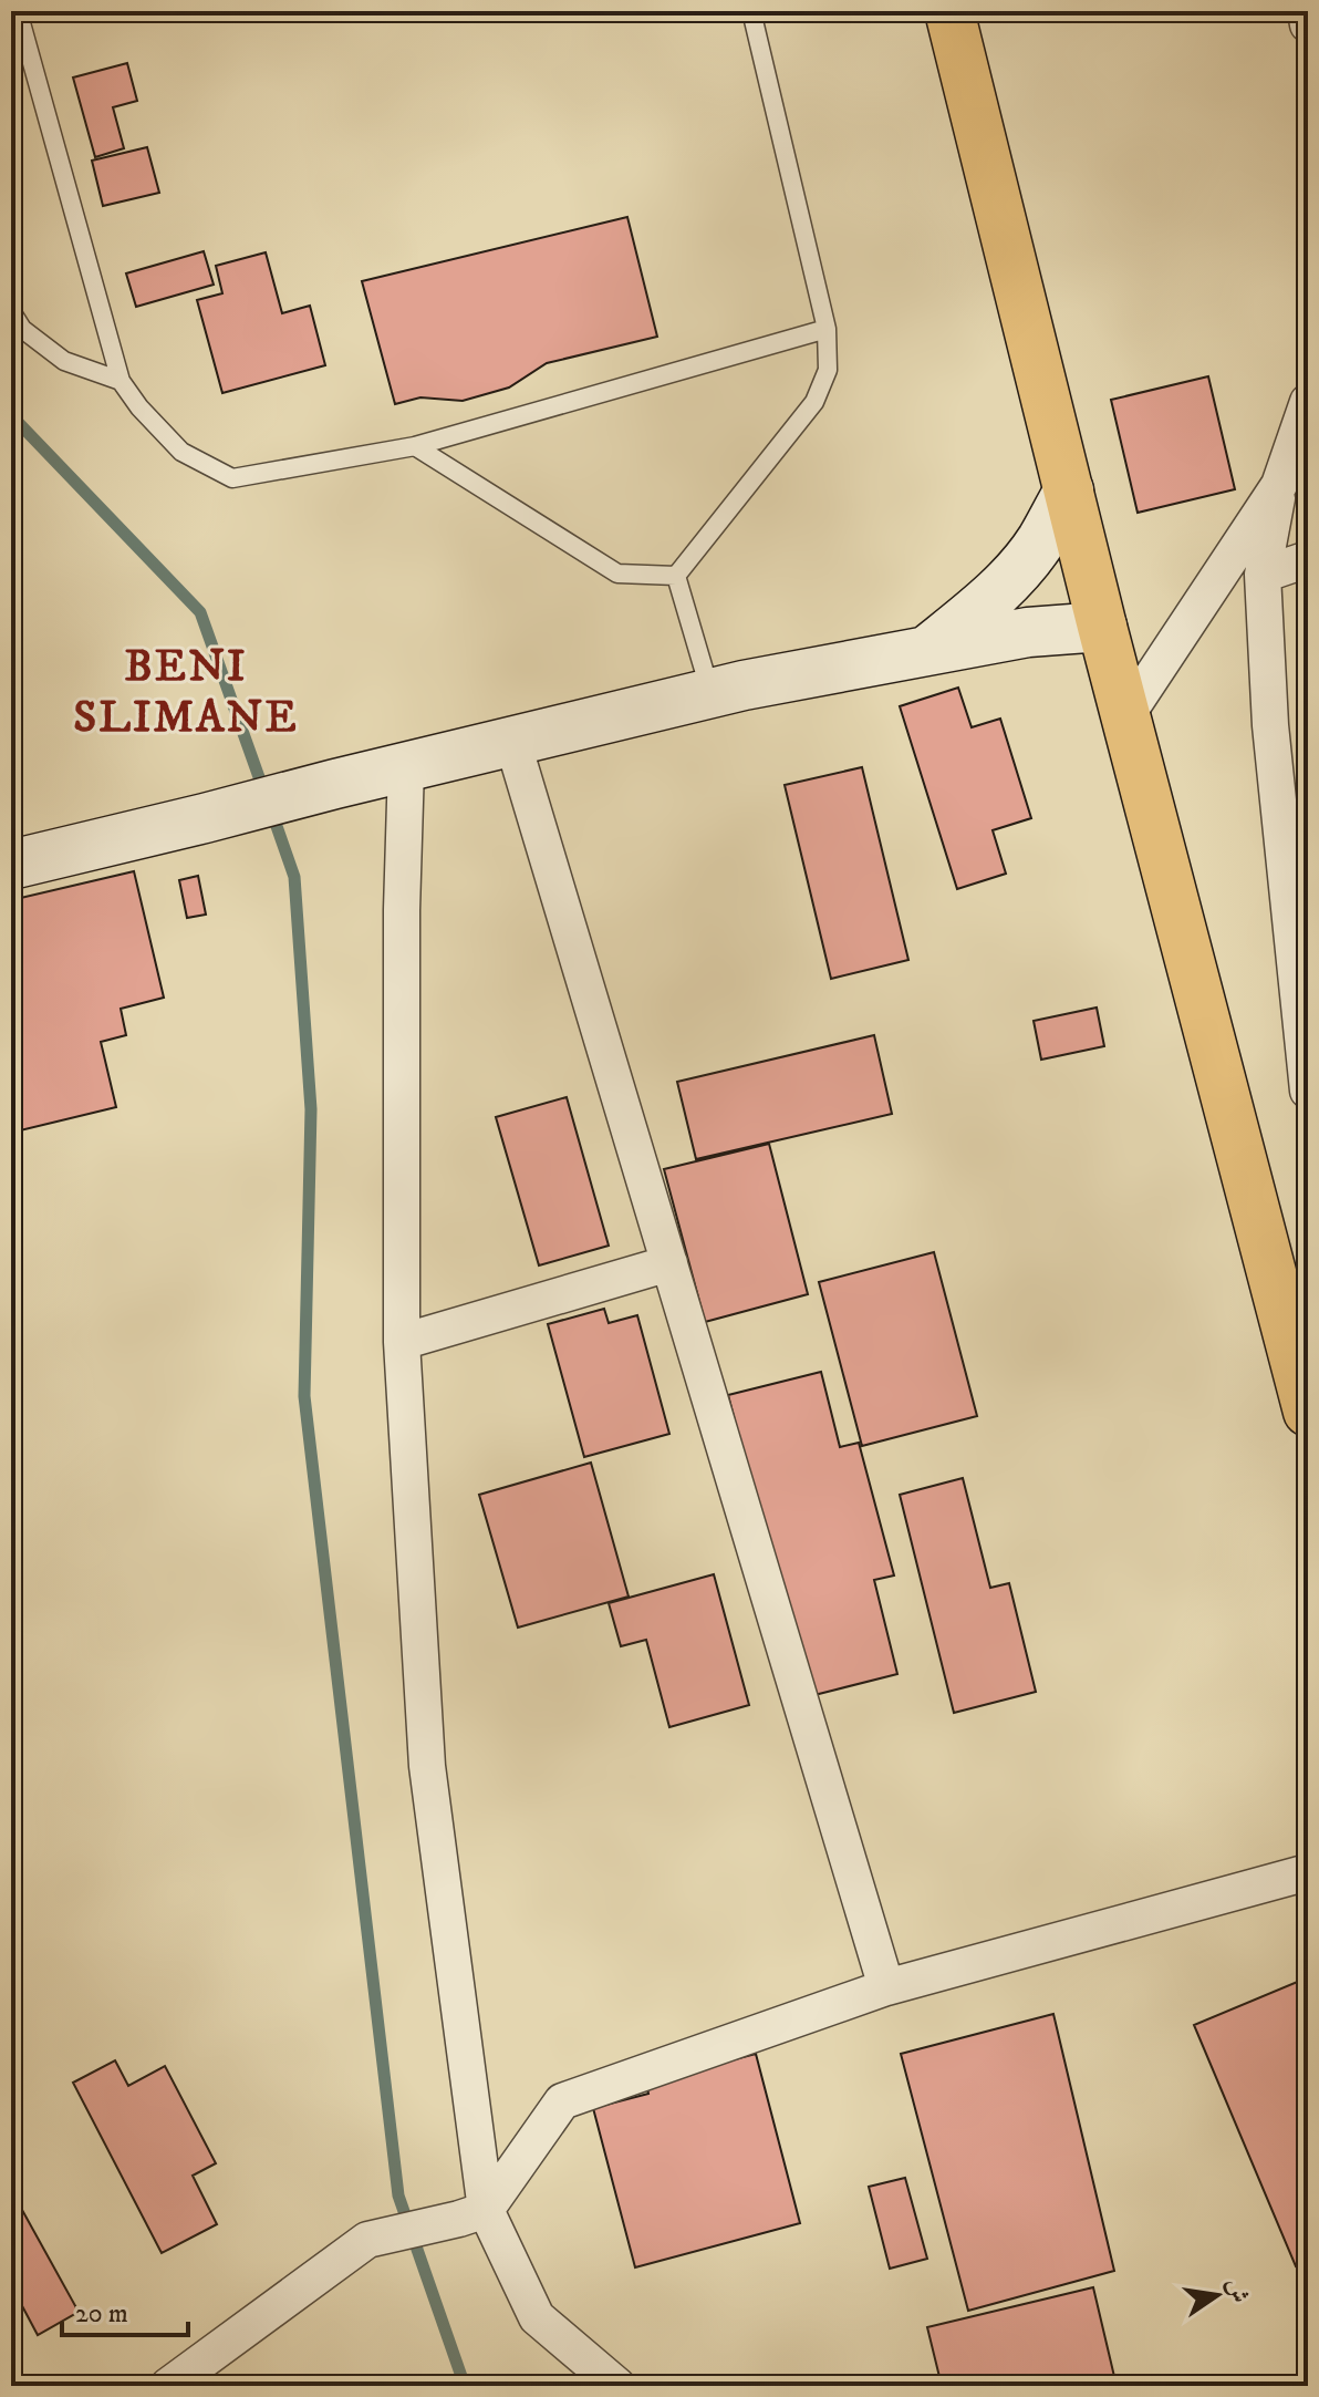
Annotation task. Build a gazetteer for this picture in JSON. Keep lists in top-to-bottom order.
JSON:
{
  "districts": ["BENI SLIMANE"],
  "scale_bar": "20 m",
  "north": "right"
}
